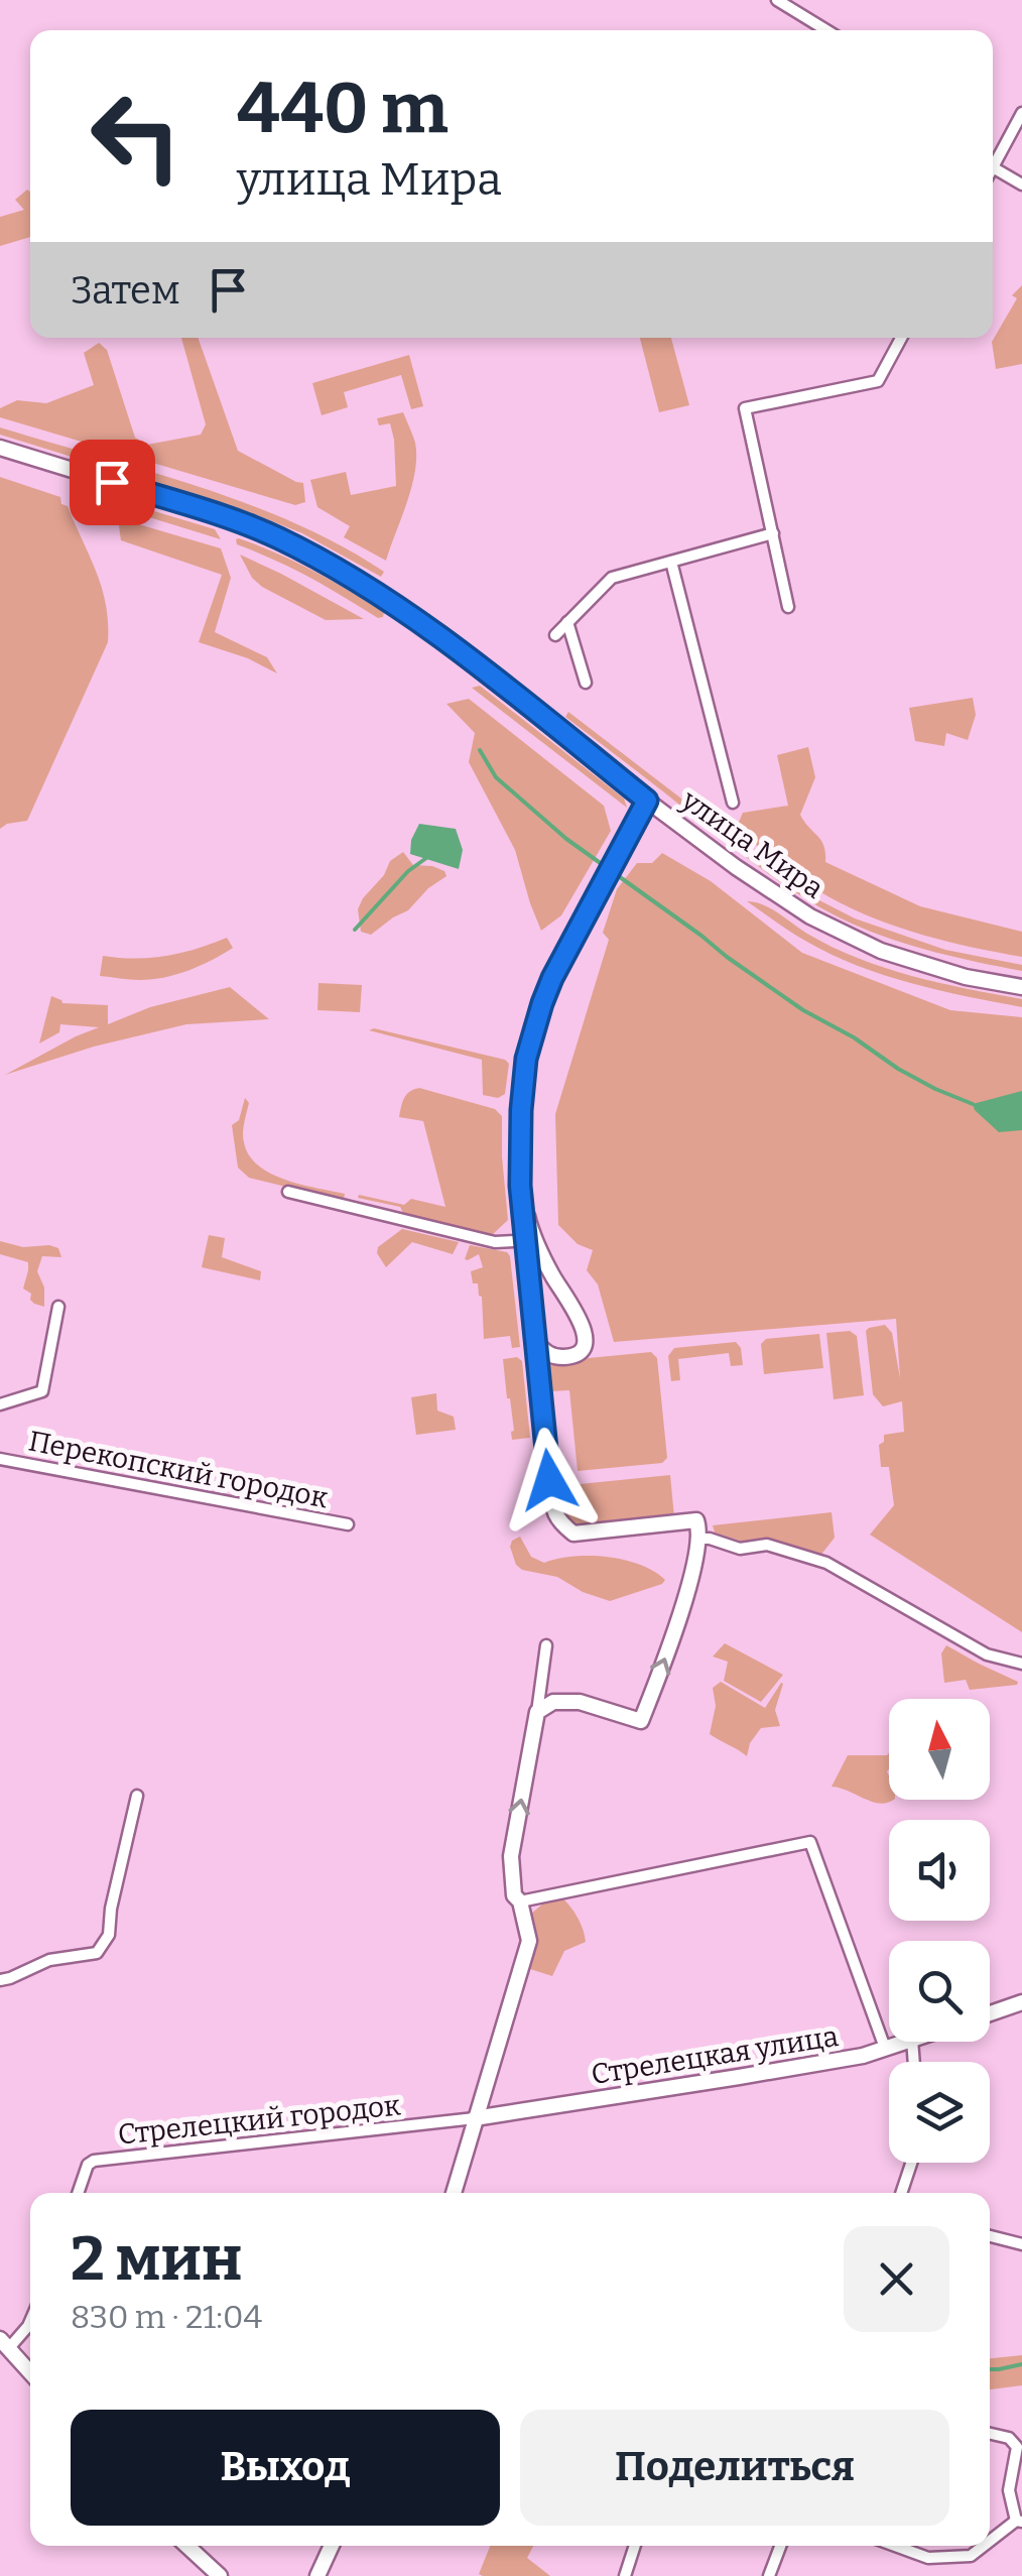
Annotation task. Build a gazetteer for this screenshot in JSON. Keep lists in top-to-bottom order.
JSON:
{
  "streets": {
    "street": [
      "улица Мира",
      "Перекопский городок",
      "Стрелецкая улица",
      "Стрелецкий городок"
    ]
  },
  "crossings": [
    ["Стрелецкая улица", "Стрелецкий городок"]
  ],
  "north": "top",
  "page": {
    "turn": ["440 m", "улица Мира"],
    "then": "Затем",
    "heading": ["2 мин", "830 m · 21:04"],
    "buttons": ["Выход", "Поделиться"]
  }
}
